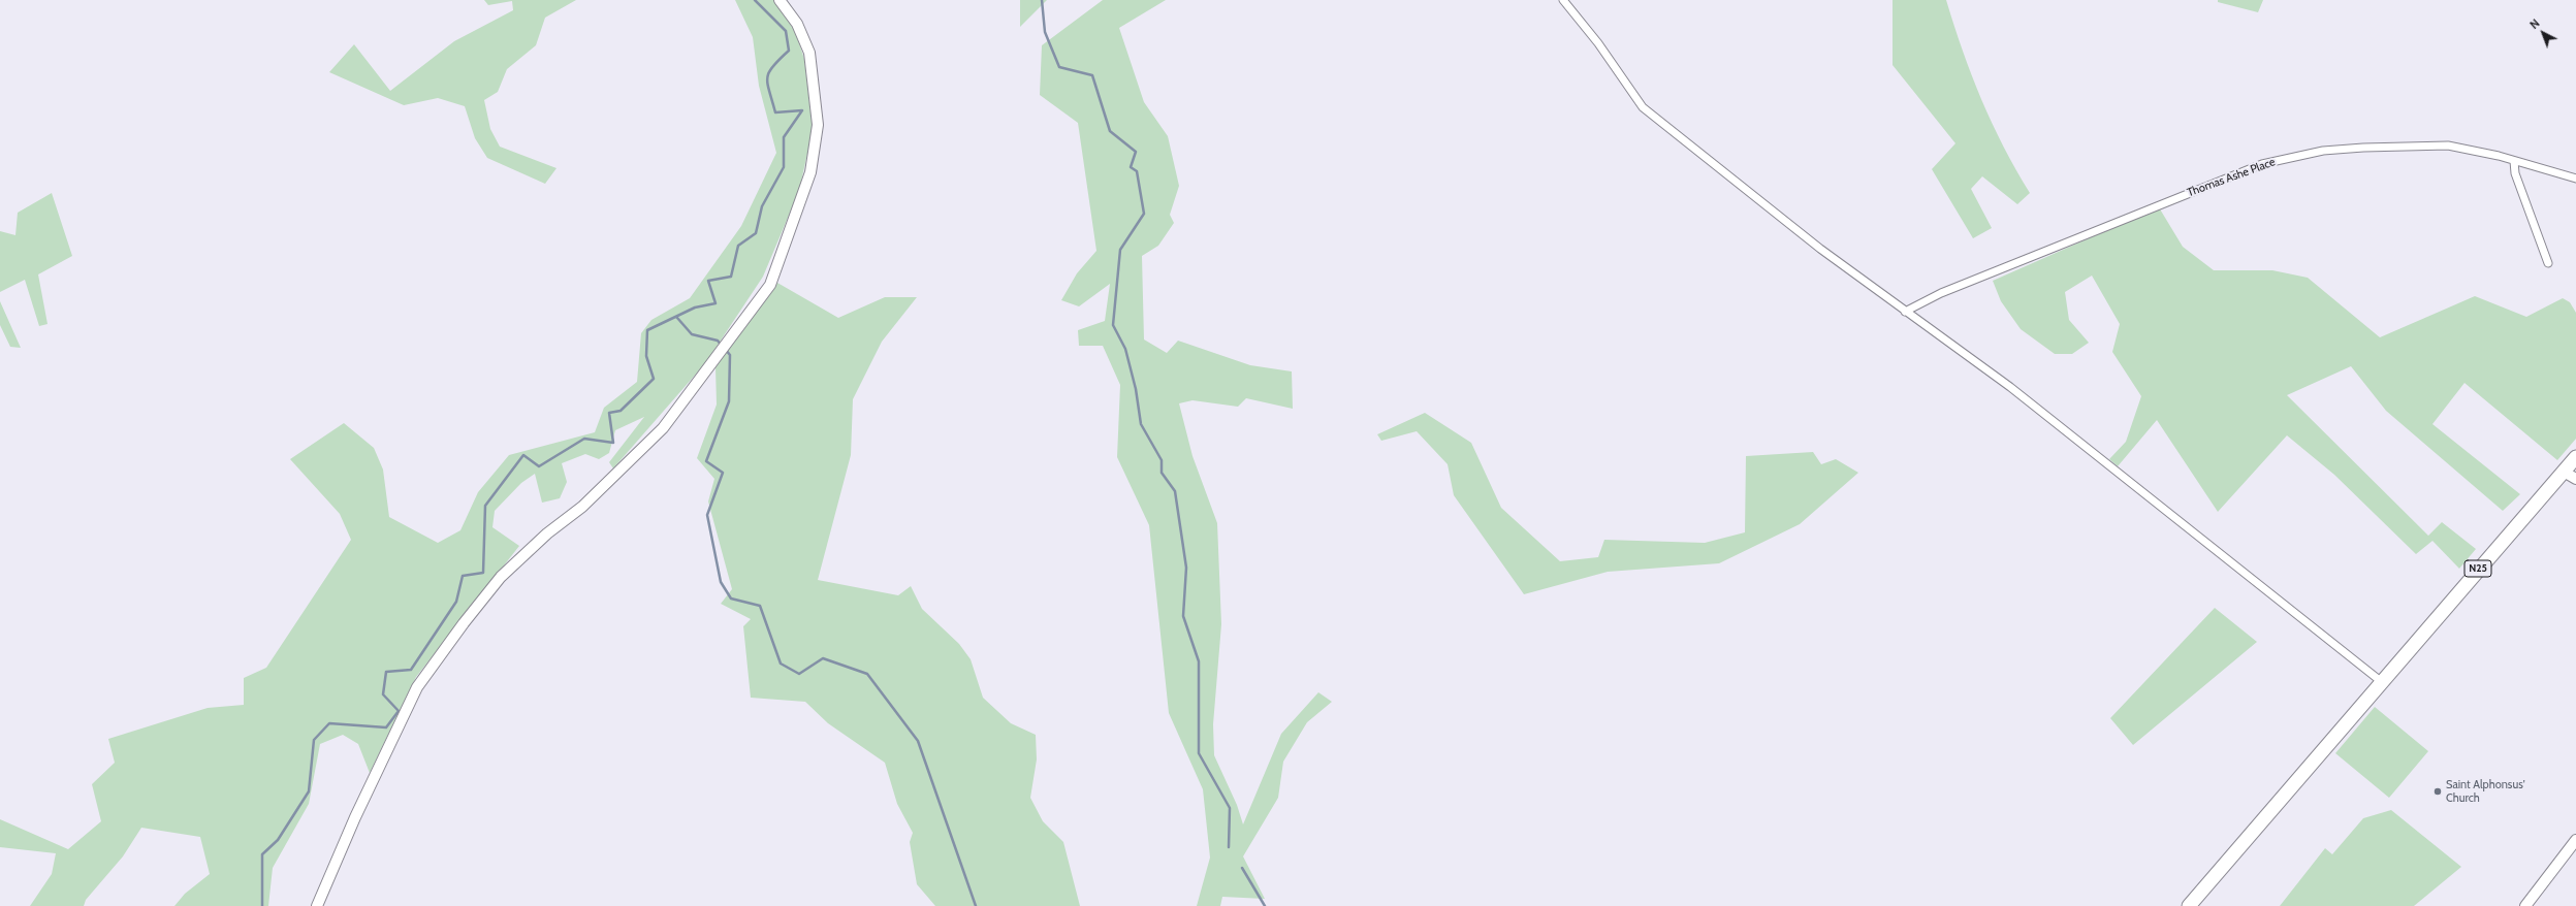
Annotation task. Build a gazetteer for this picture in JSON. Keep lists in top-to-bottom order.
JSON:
{
  "streets": {
    "highway": ["N25"],
    "street": ["Thomas Ashe Place"]
  },
  "places": ["Saint Alphonsus' Church"],
  "north": "top left"
}
